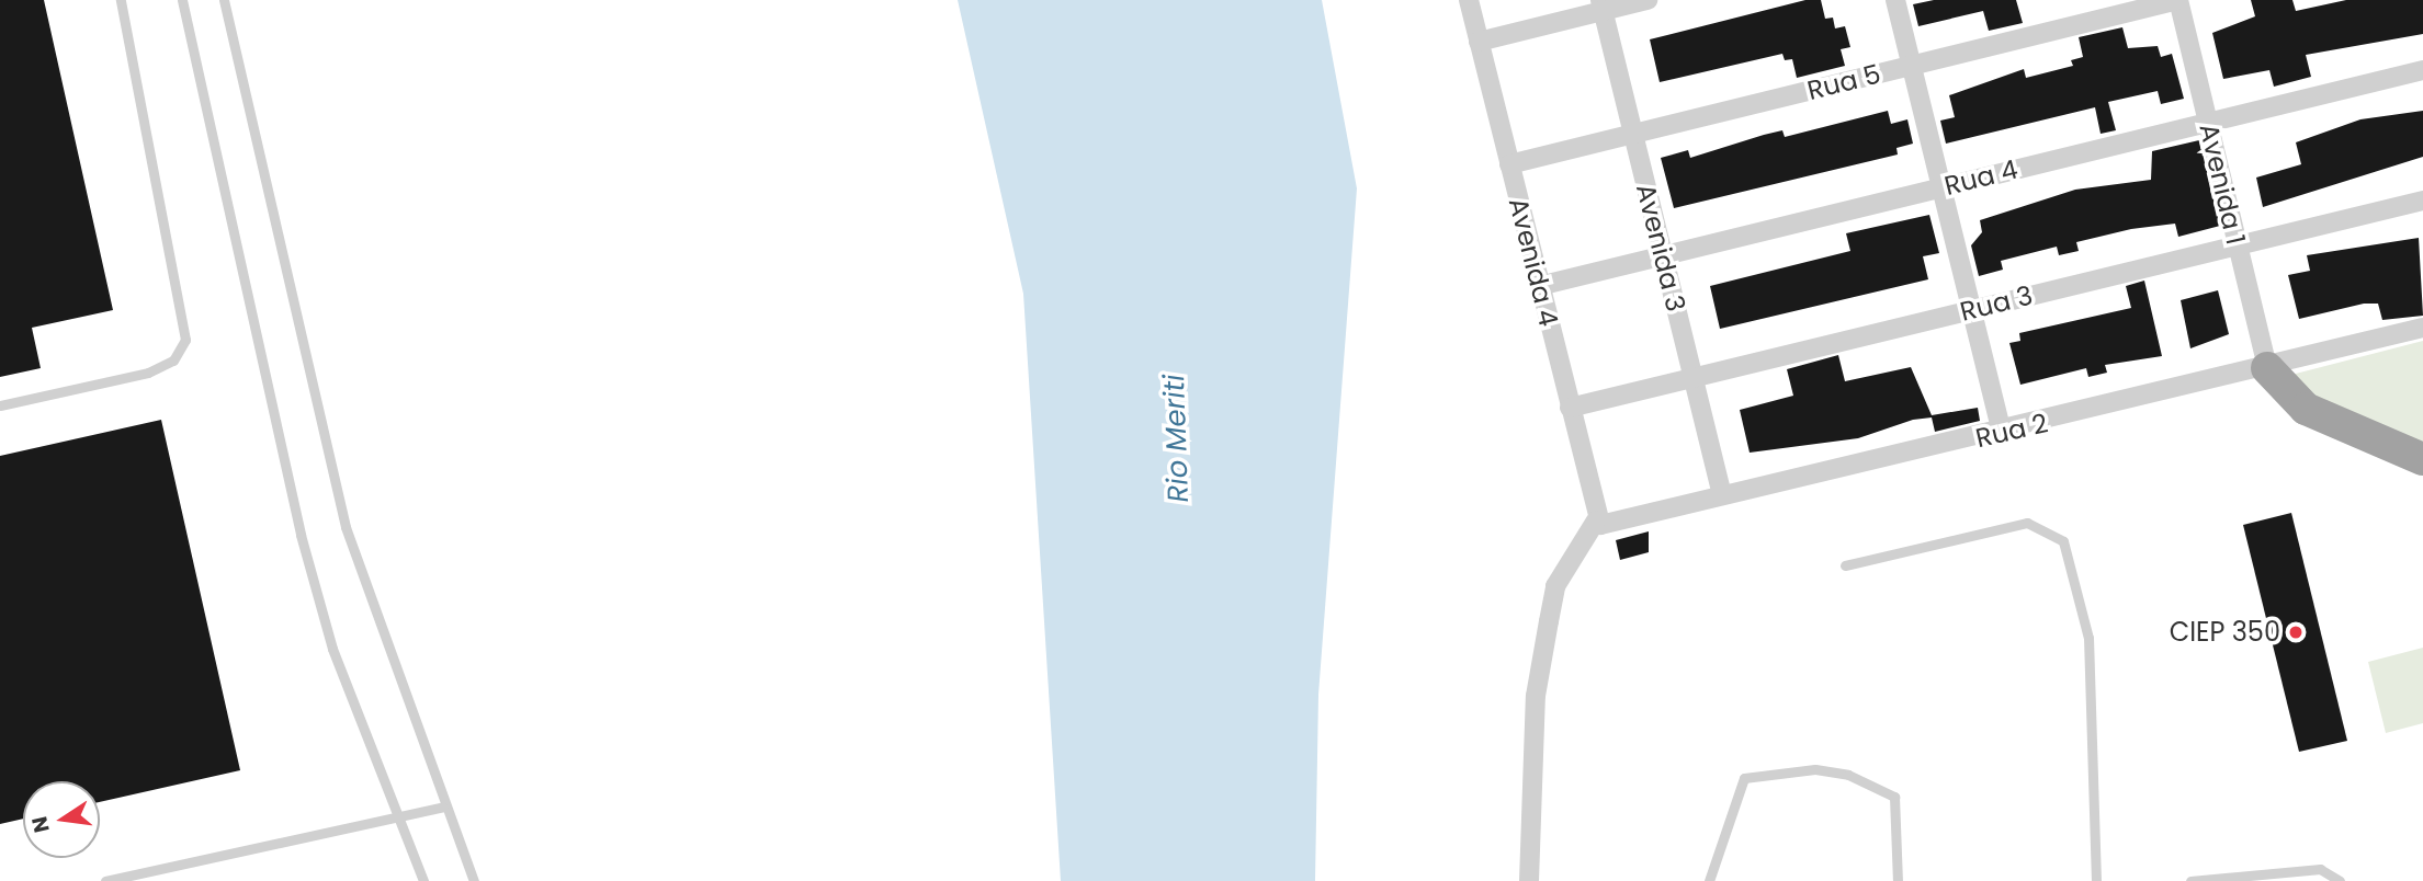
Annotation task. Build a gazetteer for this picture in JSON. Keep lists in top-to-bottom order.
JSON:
{
  "streets": {
    "street": [
      "Rua 5",
      "Rua 4",
      "Avenida 1",
      "Avenida 3",
      "Avenida 4",
      "Rua 3",
      "Rua 2"
    ]
  },
  "crossings": [
    ["Rua 5", "Avenida 1"],
    ["Rua 5", "Avenida 3"],
    ["Rua 5", "Avenida 4"],
    ["Rua 4", "Avenida 1"],
    ["Rua 4", "Avenida 3"],
    ["Rua 4", "Avenida 4"],
    ["Avenida 1", "Rua 3"],
    ["Avenida 1", "Rua 2"],
    ["Avenida 3", "Rua 3"],
    ["Avenida 3", "Rua 2"],
    ["Avenida 4", "Rua 3"],
    ["Avenida 4", "Rua 2"]
  ],
  "water": ["Rio Meriti"],
  "places": ["CIEP 350"],
  "north": "left"
}
